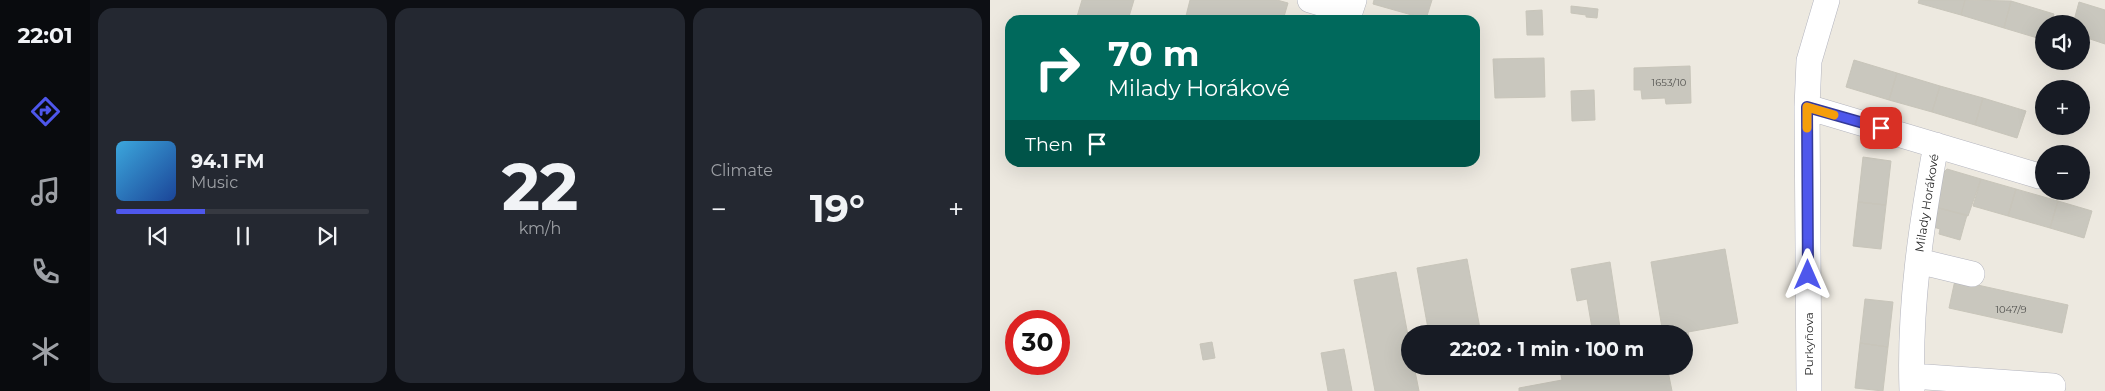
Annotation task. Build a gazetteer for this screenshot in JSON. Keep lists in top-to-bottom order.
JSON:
{
  "streets": {
    "street": ["Milady Horákové", "Purkyňova"]
  },
  "crossings": [
    ["Milady Horákové", "Purkyňova"]
  ],
  "house_numbers": ["1653/10", "1047/9"],
  "page": {
    "tabs": "22:01",
    "tile": [
      ["22", "km/h"],
      "Climate"
    ],
    "map_buttons": ["+", "−"],
    "turn": ["70 m", "Milady Horákové"],
    "then": "Then",
    "song": ["94.1 FM", "Music"],
    "heat": ["−", "19°", "+"],
    "limit": "30",
    "trip": "22:02 · 1 min · 100 m"
  }
}
